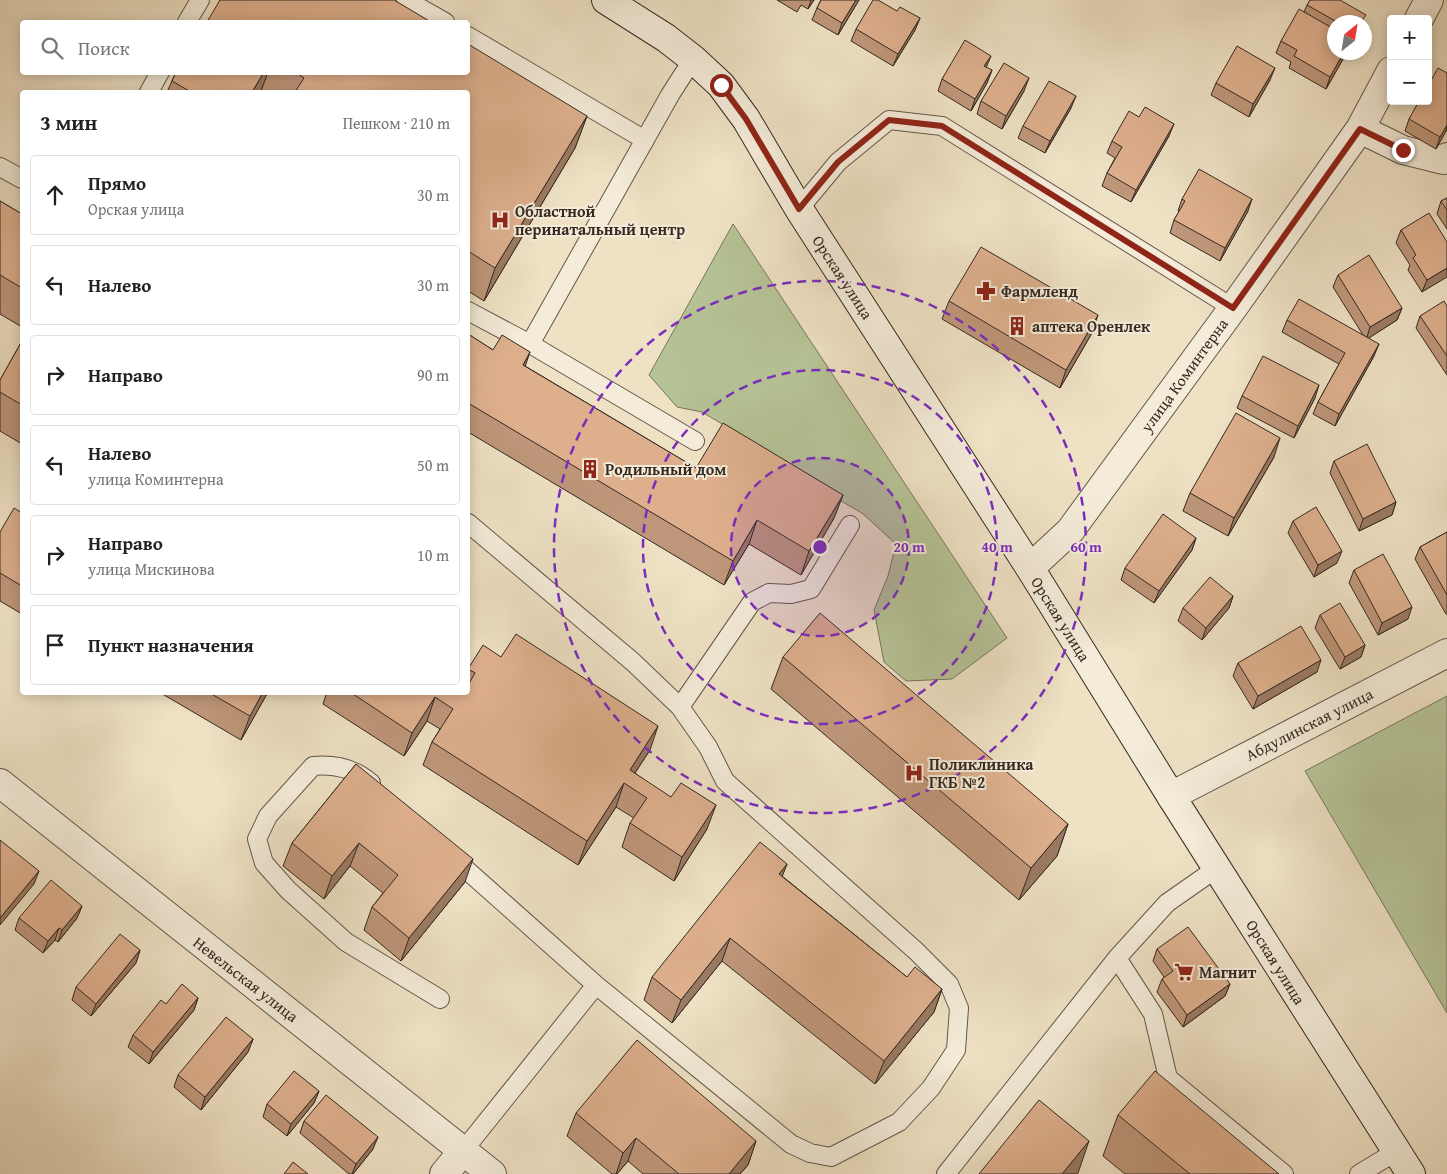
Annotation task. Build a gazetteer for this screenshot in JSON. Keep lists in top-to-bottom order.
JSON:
{
  "streets": {
    "street": [
      "Орская улица",
      "улица Коминтерна",
      "Абдулинская улица",
      "Невельская улица"
    ]
  },
  "crossings": [
    ["Орская улица", "улица Коминтерна"],
    ["Орская улица", "Абдулинская улица"]
  ],
  "places": {
    "hospital": ["Областной перинатальный центр", "Поликлиника ГКБ №2"],
    "pharmacy": ["Фармленд"],
    "building": ["аптека Оренлек", "Родильный дом"],
    "supermarket": ["Магнит"]
  },
  "north": "top right",
  "page": {
    "map_buttons": ["+", "−"],
    "search": "Поиск",
    "heading": ["3 мин", "Пешком · 210 m"],
    "list": [
      ["Прямо", "Орская улица", "30 m"],
      ["Налево", "30 m"],
      ["Направо", "90 m"],
      ["Налево", "улица Коминтерна", "50 m"],
      ["Направо", "улица Мискинова", "10 m"],
      "Пункт назначения"
    ]
  },
  "rings": ["20 m", "40 m", "60 m"]
}
